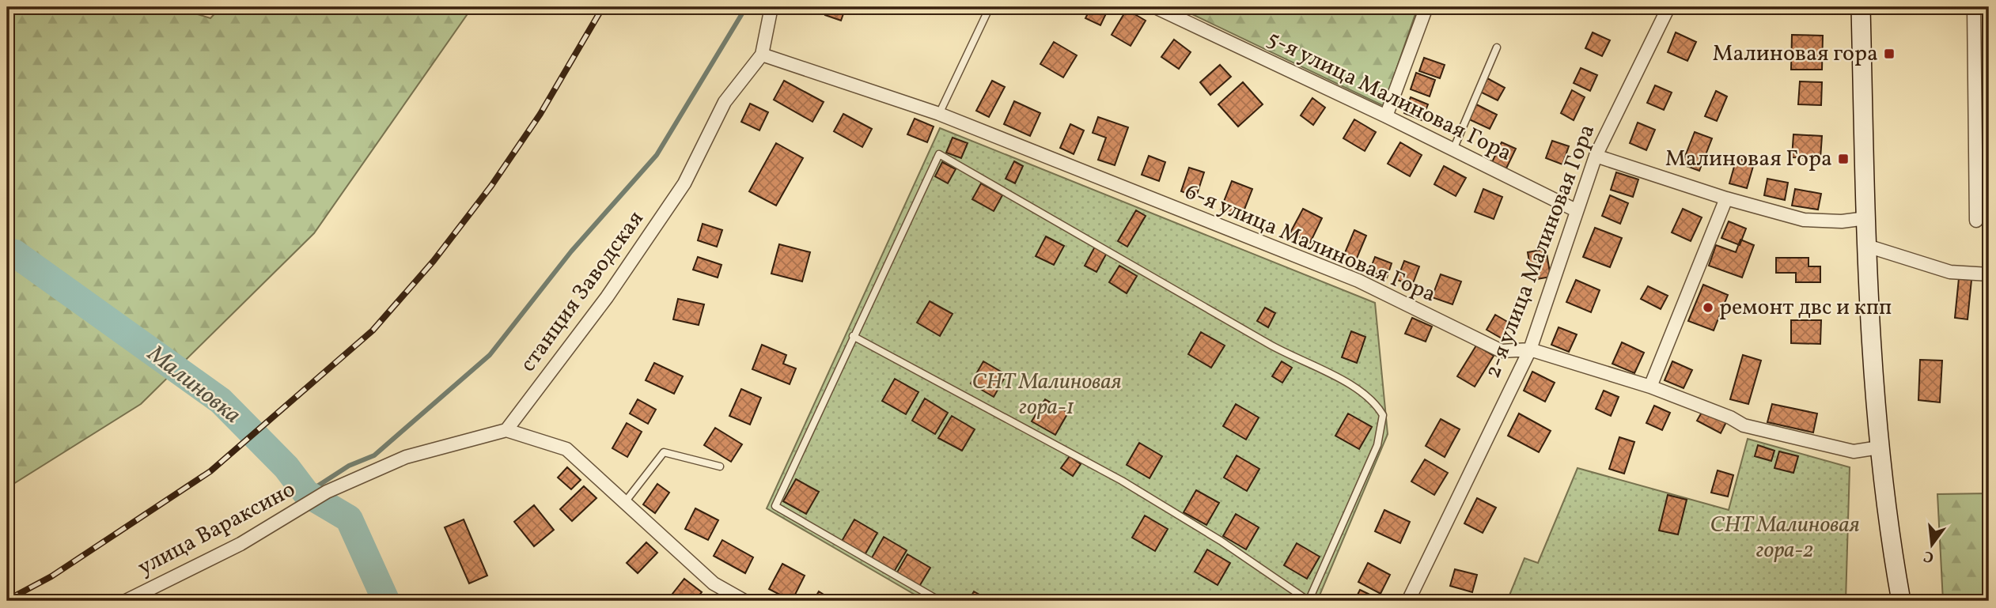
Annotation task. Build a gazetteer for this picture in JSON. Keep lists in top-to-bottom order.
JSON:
{
  "streets": {
    "street": [
      "5-я улица Малиновая Гора",
      "6-я улица Малиновая Гора",
      "2-я улица Малиновая Гора",
      "станция Заводская",
      "улица Вараксино"
    ]
  },
  "crossings": [
    ["5-я улица Малиновая Гора", "2-я улица Малиновая Гора"],
    ["6-я улица Малиновая Гора", "2-я улица Малиновая Гора"],
    ["6-я улица Малиновая Гора", "станция Заводская"],
    ["станция Заводская", "улица Вараксино"]
  ],
  "water": ["Малиновка"],
  "parks": ["СНТ Малиновая гора-1", "СНТ Малиновая гора-2"],
  "places": {
    "transit": ["Малиновая гора", "Малиновая Гора"],
    "other": ["ремонт двс и кпп"]
  },
  "north": "bottom"
}
